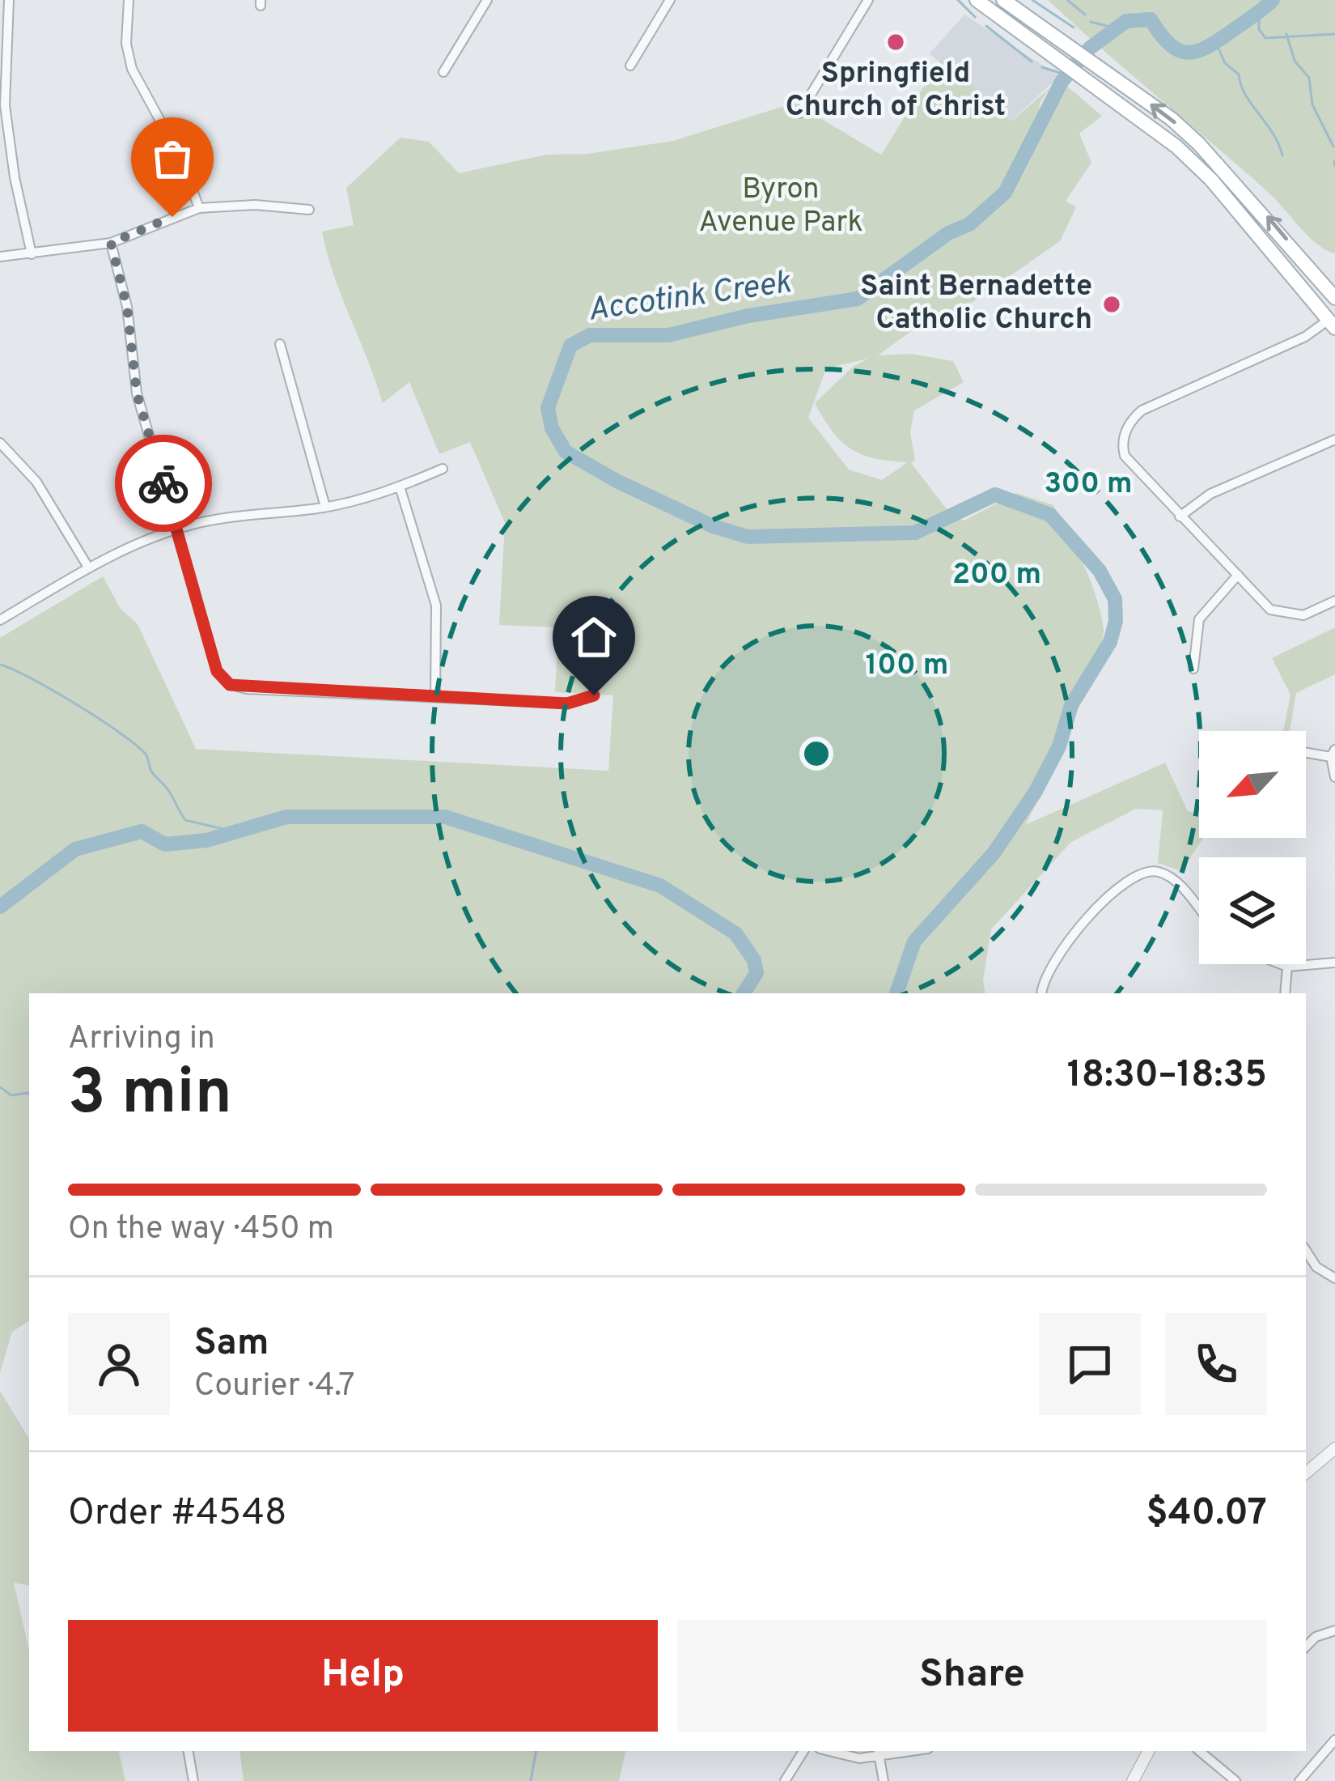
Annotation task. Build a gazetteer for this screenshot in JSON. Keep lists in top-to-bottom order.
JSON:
{
  "water": ["Accotink Creek"],
  "parks": ["Byron Avenue Park"],
  "places": ["Springfield Church of Christ", "Saint Bernadette Catholic Church"],
  "north": "bottom left",
  "page": {
    "heading": ["3 min", "Arriving in", "18:30–18:35"],
    "panel": [
      "Sam",
      "Courier · 4.7",
      "Order #4548",
      "$40.07"
    ],
    "bar": "On the way · 450 m",
    "buttons": ["Help", "Share"]
  },
  "rings": ["300 m", "200 m", "100 m"]
}
